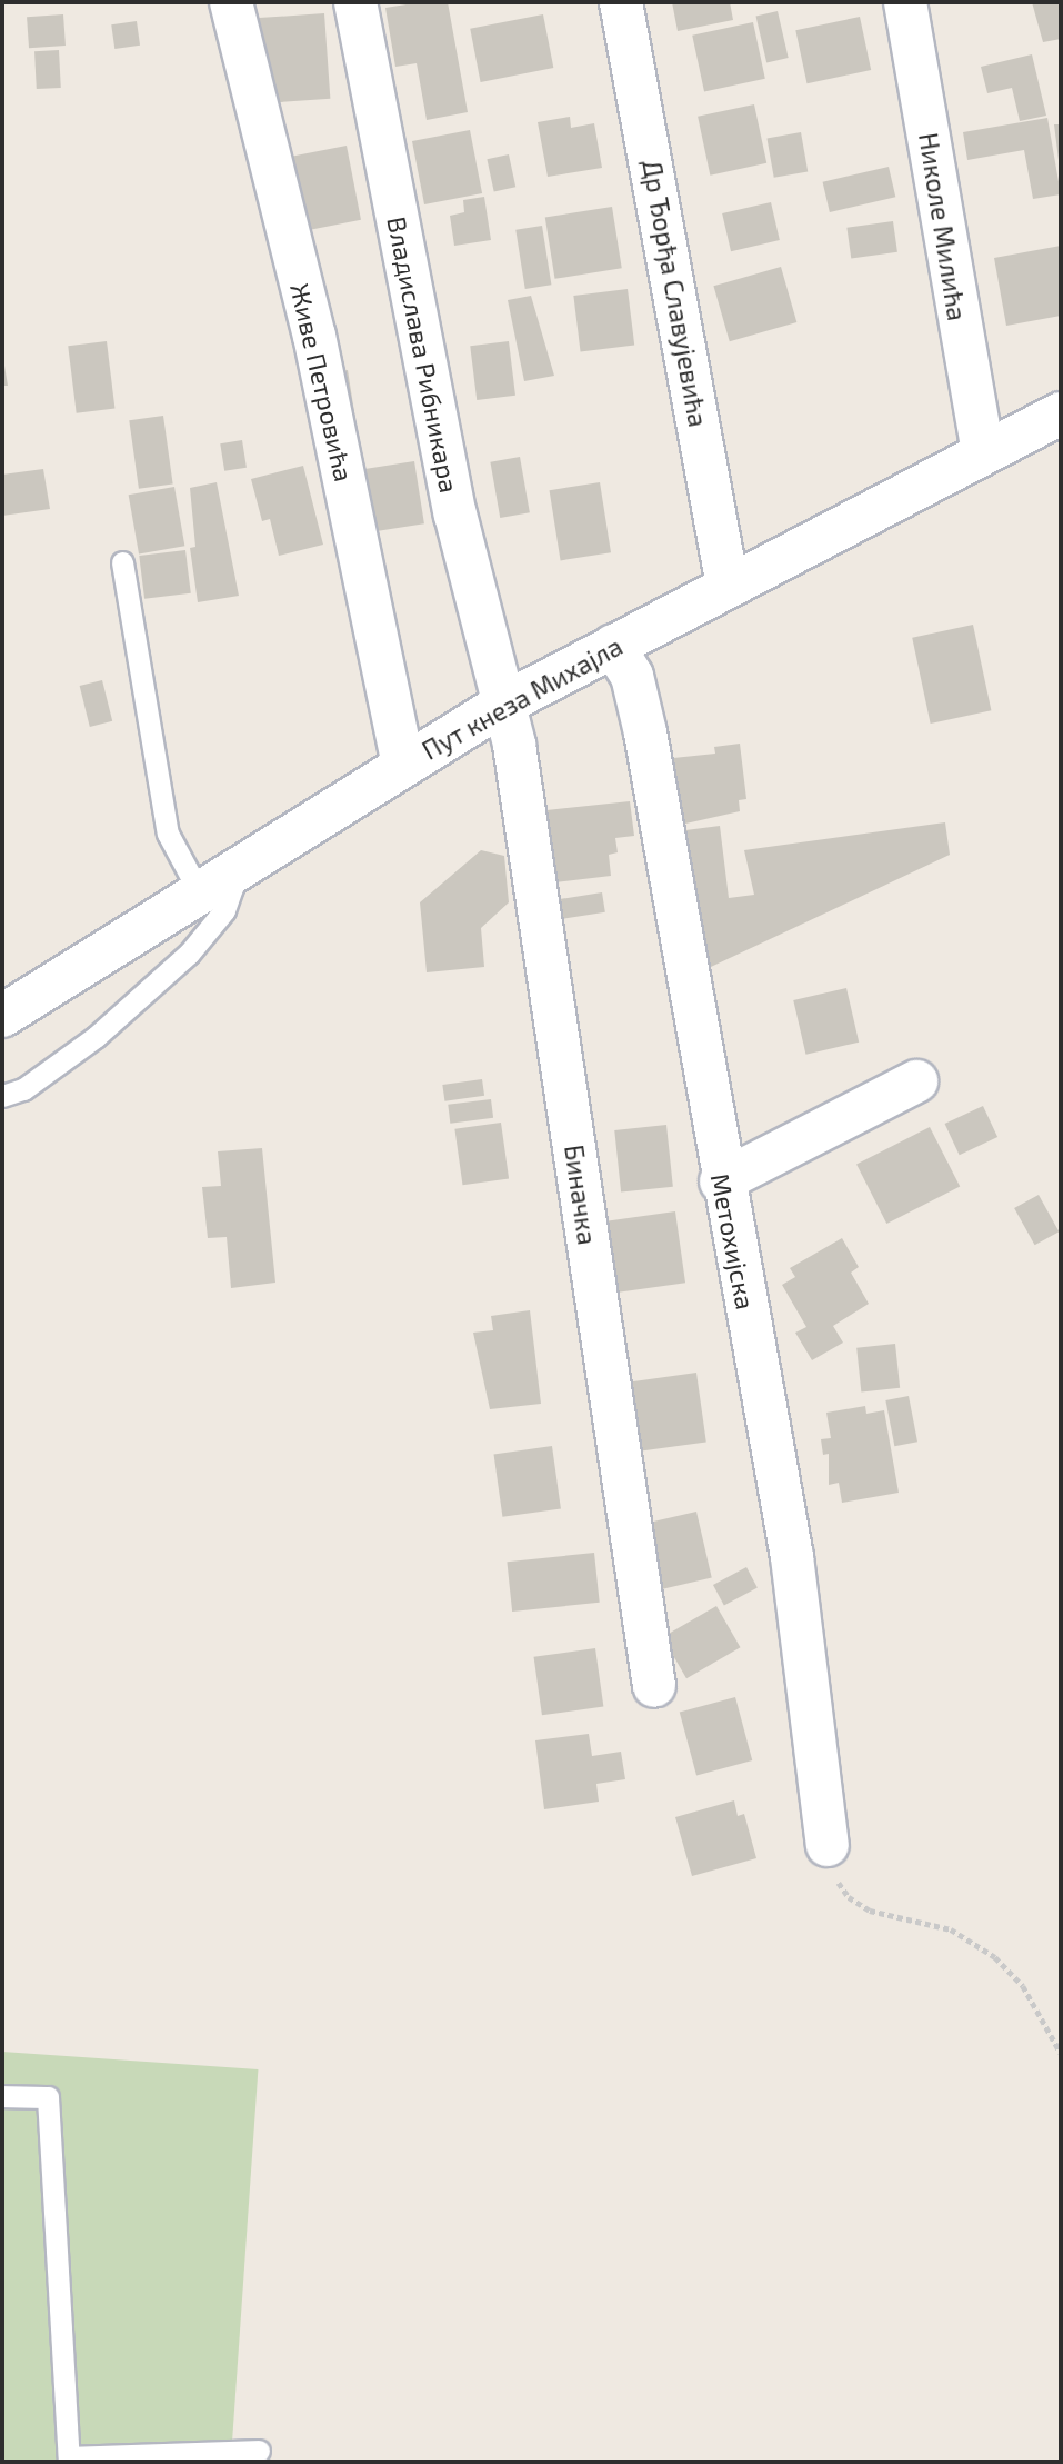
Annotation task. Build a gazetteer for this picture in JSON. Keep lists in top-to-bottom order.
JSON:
{
  "streets": {
    "street": [
      "Николе Милића",
      "Др Ђорђа Славујевића",
      "Владислава Рибникара",
      "Живе Петровића",
      "Пут кнеза Михајла",
      "Биначка",
      "Метохијска"
    ]
  },
  "crossings": [
    ["Николе Милића", "Пут кнеза Михајла"],
    ["Др Ђорђа Славујевића", "Пут кнеза Михајла"],
    ["Владислава Рибникара", "Пут кнеза Михајла"],
    ["Владислава Рибникара", "Биначка"],
    ["Живе Петровића", "Пут кнеза Михајла"],
    ["Пут кнеза Михајла", "Биначка"],
    ["Пут кнеза Михајла", "Метохијска"]
  ]
}
